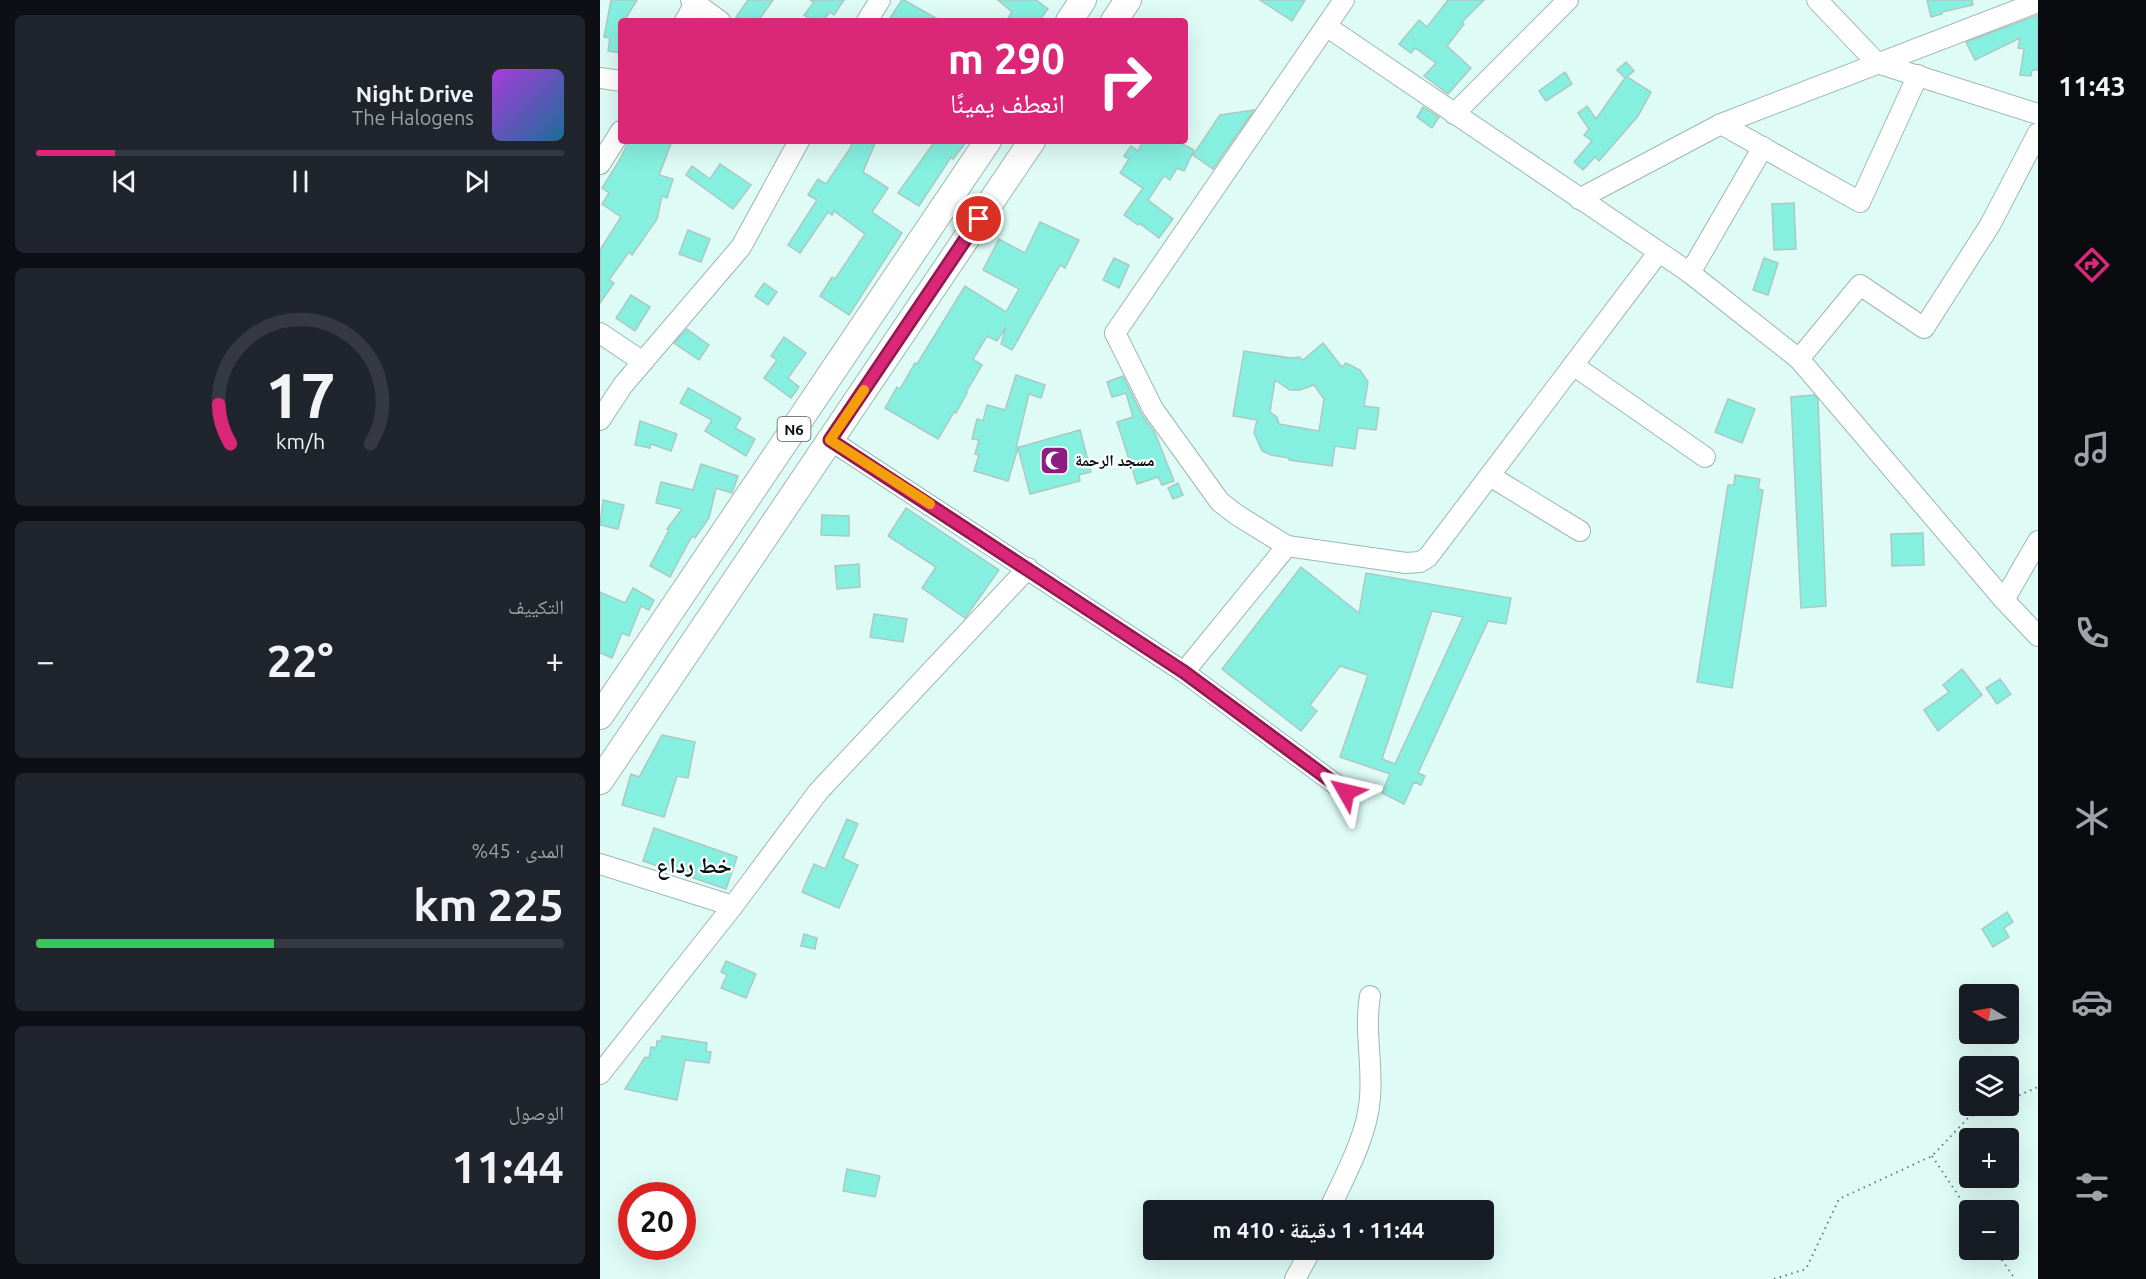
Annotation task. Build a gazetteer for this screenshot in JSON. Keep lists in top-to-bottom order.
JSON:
{
  "streets": {
    "main road": ["N6"]
  },
  "districts": ["خط رداع"],
  "places": {
    "mosque": ["مسجد الرحمة"]
  },
  "north": "left",
  "page": {
    "tabs": "11:43",
    "turn": ["290 m", "انعطف يمينًا"],
    "song": ["Night Drive", "The Halogens"],
    "tile": [
      "التكييف",
      ["المدى · 45%", "225 km"],
      ["الوصول", "11:44"]
    ],
    "heat": ["−", "22°", "+"],
    "map_buttons": ["+", "−"],
    "limit": "20",
    "trip": "11:44 · 1 دقيقة · 410 m",
    "gauge": ["17", "km/h"]
  }
}
